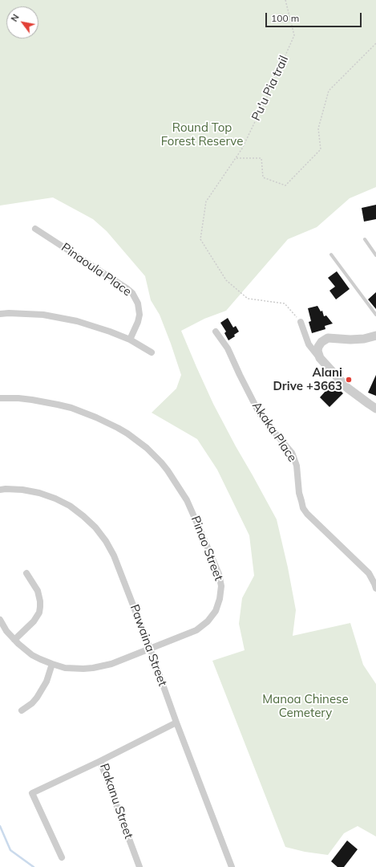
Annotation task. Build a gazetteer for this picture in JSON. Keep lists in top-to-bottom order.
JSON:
{
  "streets": {
    "street": [
      "Pinaoula Place",
      "Akaka Place",
      "Pinao Street",
      "Pawaina Street",
      "Pakanu Street"
    ],
    "path": ["Pu'u Pia trail"]
  },
  "crossings": [
    ["Pinao Street", "Pawaina Street"],
    ["Pawaina Street", "Pakanu Street"]
  ],
  "parks": ["Round Top Forest Reserve", "Manoa Chinese Cemetery"],
  "places": ["Alani Drive +3663"],
  "scale_bar": "100 m",
  "north": "top left"
}
